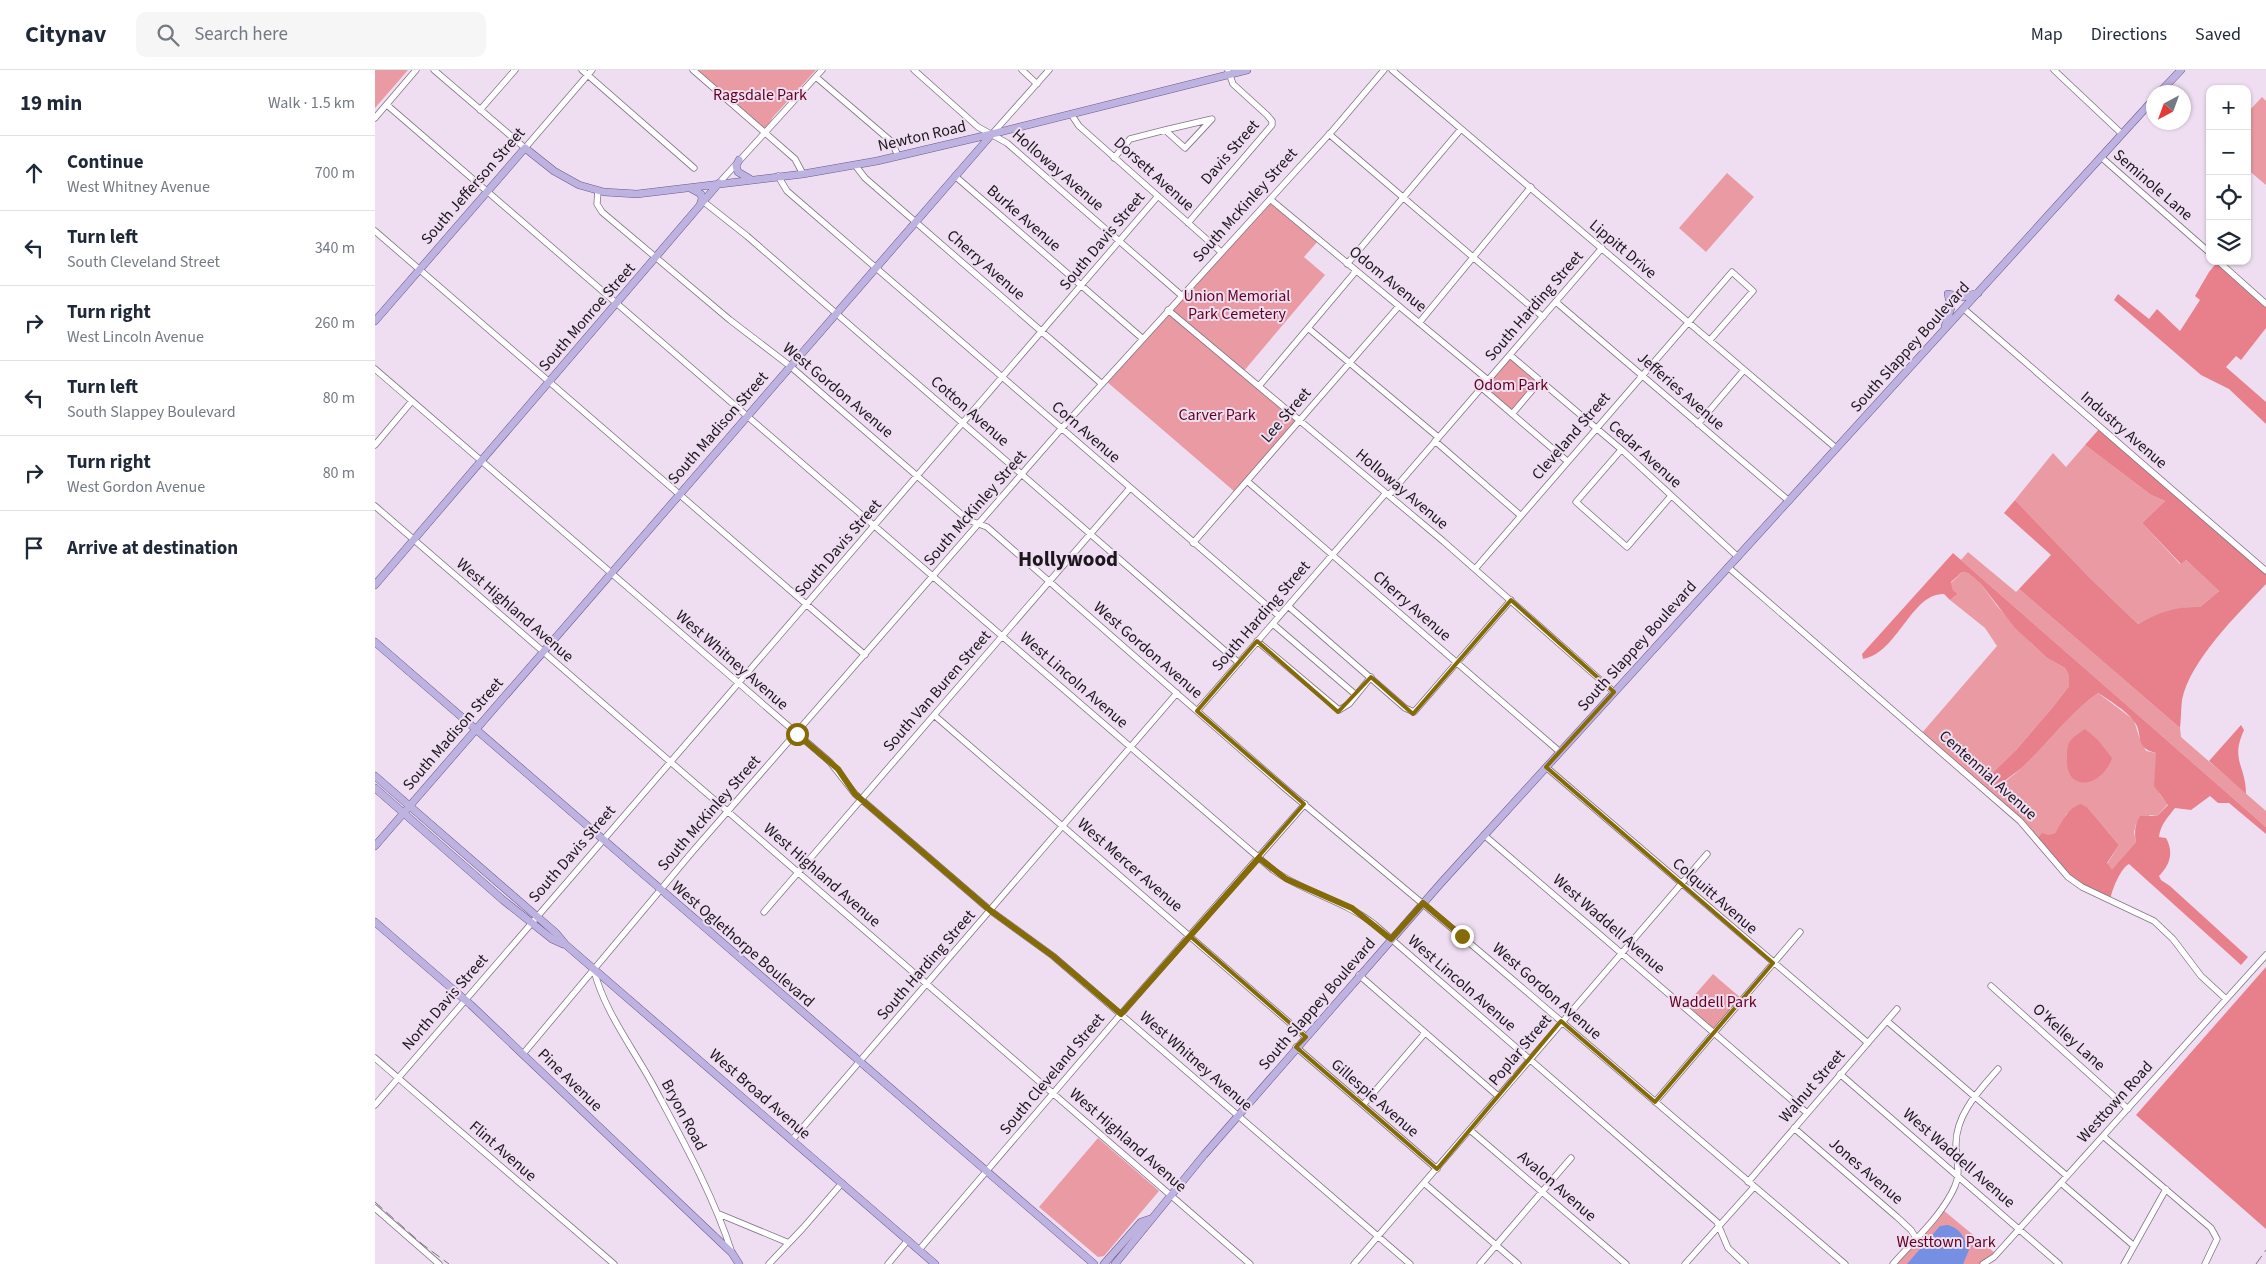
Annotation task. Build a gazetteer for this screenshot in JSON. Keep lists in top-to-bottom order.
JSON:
{
  "streets": {
    "main road": [
      "Newton Road",
      "South Jefferson Street",
      "South Monroe Street",
      "South Slappey Boulevard",
      "South Madison Street",
      "West Oglethorpe Boulevard",
      "Pine Avenue",
      "West Broad Avenue"
    ],
    "street": [
      "Davis Street",
      "Holloway Avenue",
      "Dorsett Avenue",
      "Seminole Lane",
      "South McKinley Street",
      "Burke Avenue",
      "South Davis Street",
      "Lippitt Drive",
      "Cherry Avenue",
      "Odom Avenue",
      "South Harding Street",
      "West Gordon Avenue",
      "Jefferies Avenue",
      "Cotton Avenue",
      "Lee Street",
      "Industry Avenue",
      "Corn Avenue",
      "Cleveland Street",
      "Cedar Avenue",
      "West Highland Avenue",
      "West Whitney Avenue",
      "West Lincoln Avenue",
      "South Van Buren Street",
      "Centennial Avenue",
      "West Mercer Avenue",
      "Colquitt Avenue",
      "West Waddell Avenue",
      "North Davis Street",
      "O'Kelley Lane",
      "Poplar Street",
      "South Cleveland Street",
      "Walnut Street",
      "Gillespie Avenue",
      "Westtown Road",
      "Bryon Road",
      "Flint Avenue",
      "Jones Avenue",
      "Avalon Avenue"
    ]
  },
  "crossings": [
    ["Newton Road", "Davis Street"],
    ["Newton Road", "Holloway Avenue"],
    ["Newton Road", "Dorsett Avenue"],
    ["Newton Road", "Cherry Avenue"],
    ["Newton Road", "South Monroe Street"],
    ["Newton Road", "West Gordon Avenue"],
    ["Newton Road", "South Madison Street"],
    ["Newton Road", "Corn Avenue"],
    ["Davis Street", "Dorsett Avenue"],
    ["Holloway Avenue", "South McKinley Street"],
    ["Holloway Avenue", "South Davis Street"],
    ["Holloway Avenue", "South Harding Street"],
    ["Holloway Avenue", "South Slappey Boulevard"],
    ["Holloway Avenue", "Lee Street"],
    ["Holloway Avenue", "South Madison Street"],
    ["Holloway Avenue", "Cleveland Street"],
    ["Dorsett Avenue", "South McKinley Street"],
    ["Dorsett Avenue", "South Davis Street"],
    ["Seminole Lane", "South Slappey Boulevard"],
    ["South Jefferson Street", "West Lincoln Avenue"],
    ["South McKinley Street", "Burke Avenue"],
    ["South McKinley Street", "Cherry Avenue"],
    ["South McKinley Street", "Odom Avenue"],
    ["South McKinley Street", "West Gordon Avenue"],
    ["South McKinley Street", "Cotton Avenue"],
    ["South McKinley Street", "Corn Avenue"],
    ["South McKinley Street", "West Highland Avenue"],
    ["South McKinley Street", "West Whitney Avenue"],
    ["South McKinley Street", "West Lincoln Avenue"],
    ["South McKinley Street", "West Oglethorpe Boulevard"],
    ["South McKinley Street", "Pine Avenue"],
    ["South McKinley Street", "West Broad Avenue"],
    ["South McKinley Street", "Bryon Road"],
    ["Burke Avenue", "South Davis Street"],
    ["Burke Avenue", "South Madison Street"],
    ["South Davis Street", "Cherry Avenue"],
    ["South Davis Street", "West Gordon Avenue"],
    ["South Davis Street", "Cotton Avenue"],
    ["South Davis Street", "Corn Avenue"],
    ["South Davis Street", "West Highland Avenue"],
    ["South Davis Street", "West Whitney Avenue"],
    ["South Davis Street", "West Lincoln Avenue"],
    ["South Davis Street", "West Oglethorpe Boulevard"],
    ["South Davis Street", "North Davis Street"],
    ["South Davis Street", "West Broad Avenue"],
    ["Lippitt Drive", "South Harding Street"],
    ["Lippitt Drive", "South Slappey Boulevard"],
    ["Lippitt Drive", "Cleveland Street"],
    ["Cherry Avenue", "South Harding Street"],
    ["Cherry Avenue", "South Slappey Boulevard"],
    ["Cherry Avenue", "Lee Street"],
    ["Cherry Avenue", "South Madison Street"],
    ["Odom Avenue", "South Harding Street"],
    ["Odom Avenue", "Lee Street"],
    ["South Harding Street", "West Gordon Avenue"],
    ["South Harding Street", "Jefferies Avenue"],
    ["South Harding Street", "Cotton Avenue"],
    ["South Harding Street", "Corn Avenue"],
    ["South Harding Street", "Cedar Avenue"],
    ["South Harding Street", "West Highland Avenue"],
    ["South Harding Street", "West Whitney Avenue"],
    ["South Harding Street", "West Lincoln Avenue"],
    ["South Harding Street", "West Mercer Avenue"],
    ["South Harding Street", "West Oglethorpe Boulevard"],
    ["South Harding Street", "West Broad Avenue"],
    ["South Monroe Street", "West Gordon Avenue"],
    ["South Monroe Street", "Cotton Avenue"],
    ["South Monroe Street", "West Highland Avenue"],
    ["South Monroe Street", "West Whitney Avenue"],
    ["South Monroe Street", "West Lincoln Avenue"],
    ["South Slappey Boulevard", "West Gordon Avenue"],
    ["South Slappey Boulevard", "Jefferies Avenue"],
    ["South Slappey Boulevard", "Industry Avenue"],
    ["South Slappey Boulevard", "Cedar Avenue"],
    ["South Slappey Boulevard", "West Highland Avenue"],
    ["South Slappey Boulevard", "West Whitney Avenue"],
    ["South Slappey Boulevard", "West Lincoln Avenue"],
    ["South Slappey Boulevard", "Centennial Avenue"],
    ["South Slappey Boulevard", "West Mercer Avenue"],
    ["South Slappey Boulevard", "Colquitt Avenue"],
    ["South Slappey Boulevard", "West Waddell Avenue"],
    ["South Slappey Boulevard", "Gillespie Avenue"],
    ["West Gordon Avenue", "South Madison Street"],
    ["West Gordon Avenue", "South Van Buren Street"],
    ["West Gordon Avenue", "Poplar Street"],
    ["West Gordon Avenue", "South Cleveland Street"],
    ["West Gordon Avenue", "Walnut Street"],
    ["Jefferies Avenue", "Cleveland Street"],
    ["Cotton Avenue", "South Madison Street"],
    ["Cotton Avenue", "South Van Buren Street"],
    ["Lee Street", "Corn Avenue"],
    ["South Madison Street", "Corn Avenue"],
    ["South Madison Street", "West Highland Avenue"],
    ["South Madison Street", "West Whitney Avenue"],
    ["South Madison Street", "West Lincoln Avenue"],
    ["South Madison Street", "West Oglethorpe Boulevard"],
    ["South Madison Street", "West Broad Avenue"],
    ["Corn Avenue", "South Van Buren Street"],
    ["Cleveland Street", "Cedar Avenue"],
    ["West Highland Avenue", "South Van Buren Street"],
    ["West Highland Avenue", "South Cleveland Street"],
    ["West Whitney Avenue", "South Van Buren Street"],
    ["West Whitney Avenue", "Poplar Street"],
    ["West Whitney Avenue", "South Cleveland Street"],
    ["West Lincoln Avenue", "South Van Buren Street"],
    ["West Lincoln Avenue", "Poplar Street"],
    ["West Lincoln Avenue", "South Cleveland Street"],
    ["South Van Buren Street", "West Mercer Avenue"],
    ["Centennial Avenue", "Westtown Road"],
    ["West Mercer Avenue", "South Cleveland Street"],
    ["Colquitt Avenue", "Poplar Street"],
    ["Colquitt Avenue", "Walnut Street"],
    ["West Waddell Avenue", "Poplar Street"],
    ["West Waddell Avenue", "Walnut Street"],
    ["West Waddell Avenue", "Westtown Road"],
    ["West Oglethorpe Boulevard", "South Cleveland Street"],
    ["North Davis Street", "Pine Avenue"],
    ["North Davis Street", "West Broad Avenue"],
    ["North Davis Street", "Flint Avenue"],
    ["O'Kelley Lane", "Westtown Road"],
    ["Poplar Street", "Gillespie Avenue"],
    ["Poplar Street", "Avalon Avenue"],
    ["South Cleveland Street", "West Broad Avenue"],
    ["Pine Avenue", "Bryon Road"],
    ["Walnut Street", "Jones Avenue"],
    ["West Broad Avenue", "Bryon Road"]
  ],
  "districts": ["Hollywood"],
  "parks": [
    "Ragsdale Park",
    "Union Memorial Park Cemetery",
    "Odom Park",
    "Carver Park",
    "Waddell Park",
    "Westtown Park"
  ],
  "north": "bottom left",
  "page": {
    "header": "Citynav",
    "search": "Search here",
    "nav": ["Map", "Directions", "Saved"],
    "heading": ["19 min", "Walk · 1.5 km"],
    "map_buttons": ["+", "−"],
    "list": [
      ["Continue", "West Whitney Avenue", "700 m"],
      ["Turn left", "South Cleveland Street", "340 m"],
      ["Turn right", "West Lincoln Avenue", "260 m"],
      ["Turn left", "South Slappey Boulevard", "80 m"],
      ["Turn right", "West Gordon Avenue", "80 m"],
      "Arrive at destination"
    ]
  }
}
